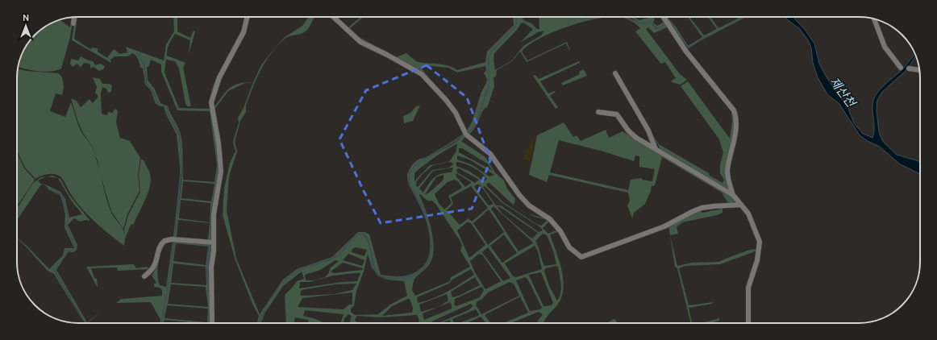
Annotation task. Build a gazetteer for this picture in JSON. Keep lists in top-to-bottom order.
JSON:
{
  "water": ["제산천"],
  "north": "top"
}
